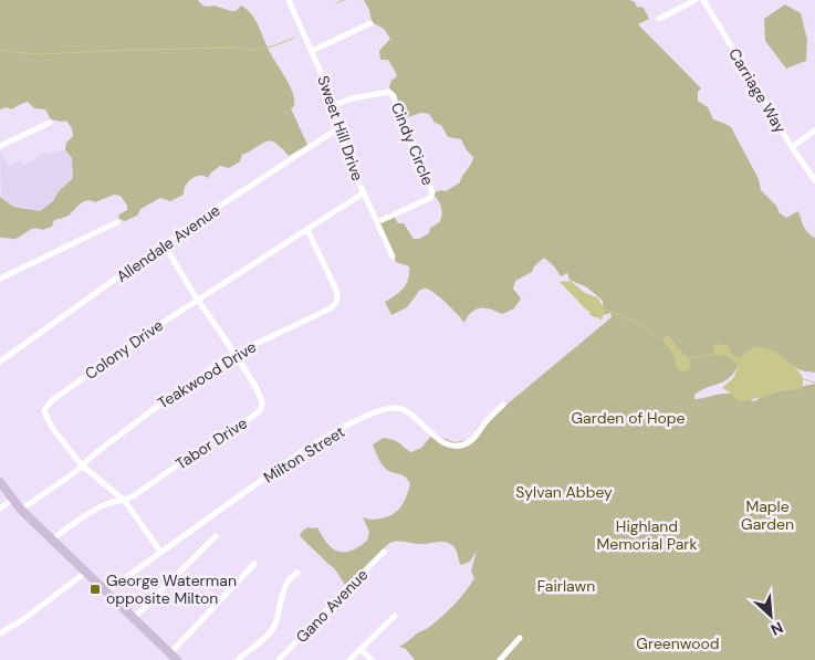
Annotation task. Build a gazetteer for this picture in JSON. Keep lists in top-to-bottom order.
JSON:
{
  "streets": {
    "street": [
      "Carriage Way",
      "Sweet Hill Drive",
      "Cindy Circle",
      "Allendale Avenue",
      "Colony Drive",
      "Teakwood Drive",
      "Tabor Drive",
      "Milton Street",
      "Gano Avenue"
    ]
  },
  "crossings": [
    ["Sweet Hill Drive", "Cindy Circle"],
    ["Sweet Hill Drive", "Allendale Avenue"],
    ["Sweet Hill Drive", "Colony Drive"],
    ["Allendale Avenue", "Tabor Drive"],
    ["Colony Drive", "Teakwood Drive"],
    ["Colony Drive", "Tabor Drive"],
    ["Colony Drive", "Milton Street"],
    ["Teakwood Drive", "Tabor Drive"]
  ],
  "parks": [
    "Garden of Hope",
    "Sylvan Abbey",
    "Maple Garden",
    "Highland Memorial Park",
    "Fairlawn",
    "Greenwood"
  ],
  "places": {
    "transit": ["George Waterman opposite Milton"]
  },
  "north": "bottom right"
}
